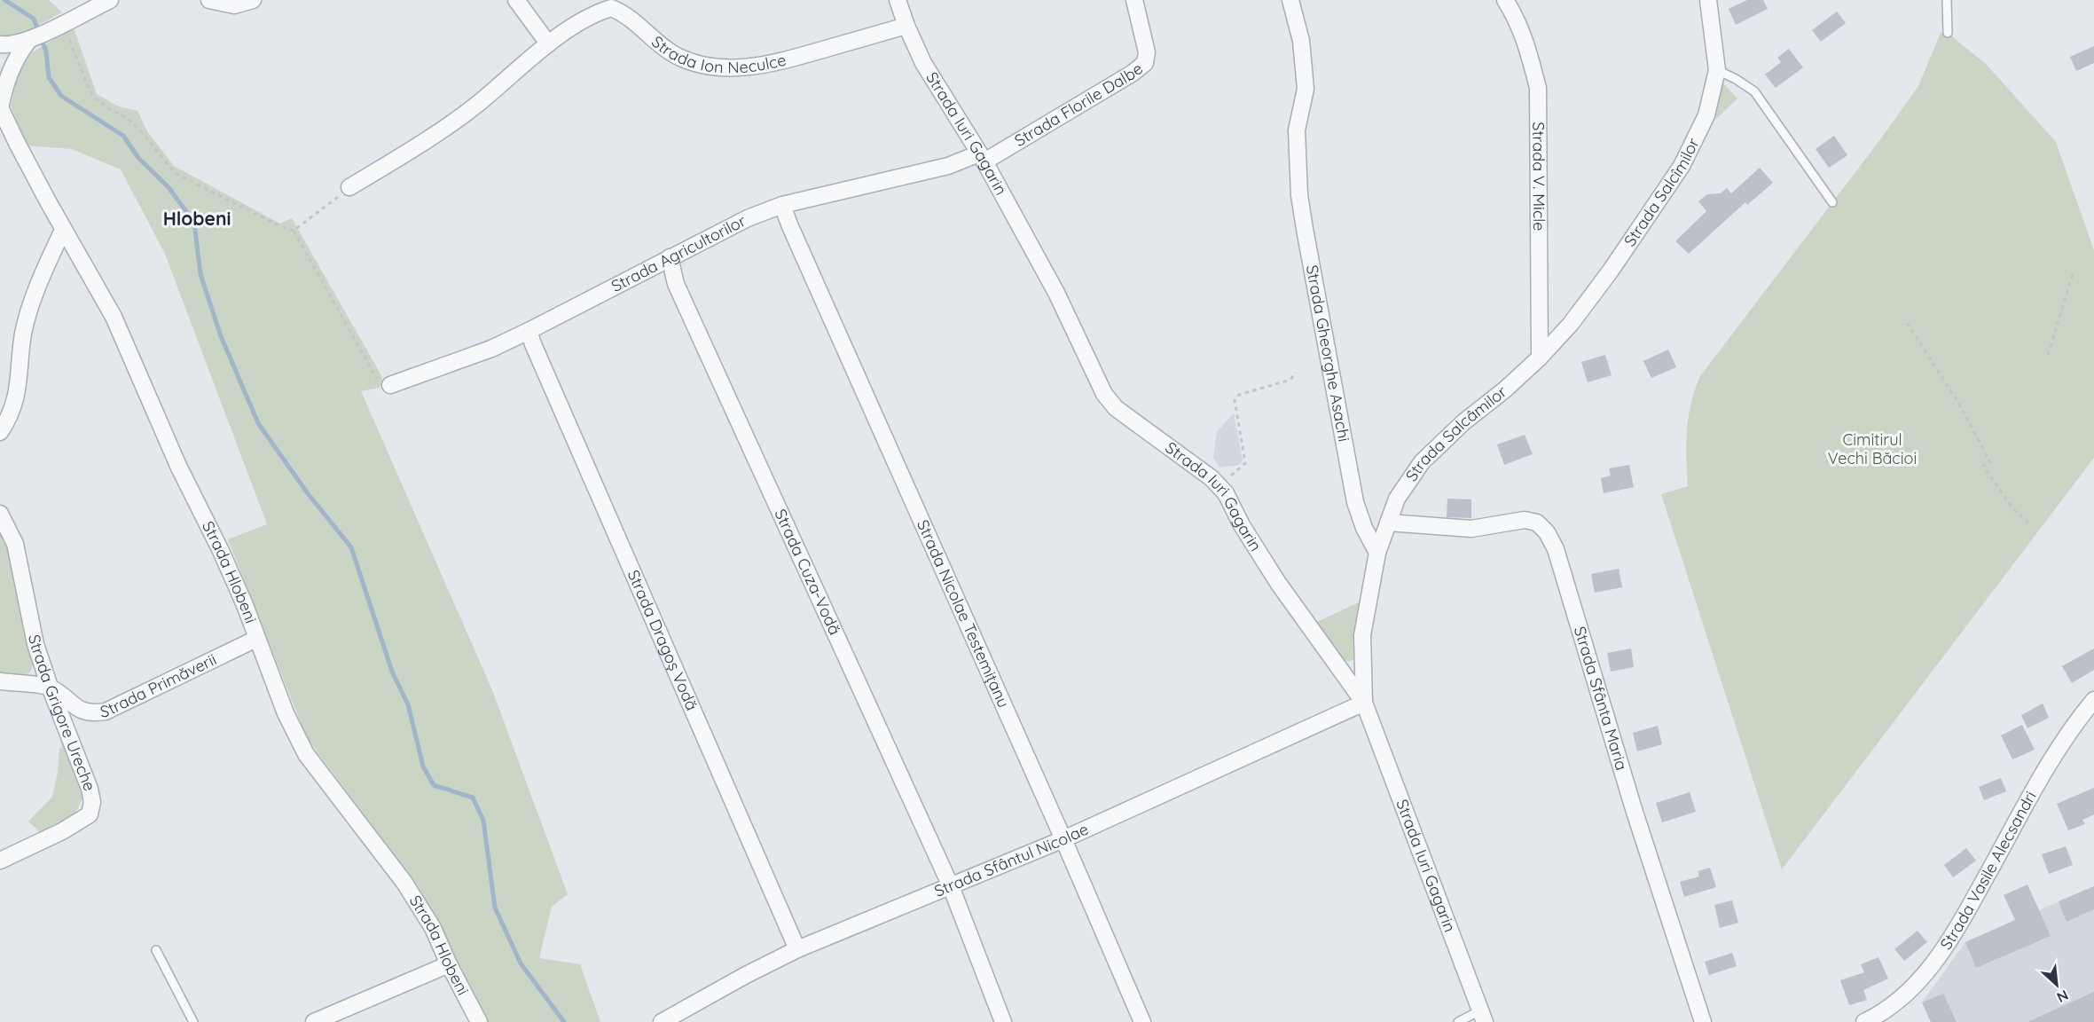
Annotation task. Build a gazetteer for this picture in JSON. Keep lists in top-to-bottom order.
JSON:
{
  "streets": {
    "street": [
      "Strada Ion Neculce",
      "Strada Florile Dalbe",
      "Strada Iuri Gagarin",
      "Strada V. Micle",
      "Strada Salcîmilor",
      "Strada Agricultorilor",
      "Strada Gheorghe Asachi",
      "Strada Salcâmilor",
      "Strada Hlobeni",
      "Strada Cuza-Vodă",
      "Strada Nicolae Testemițanu",
      "Strada Dragoș Vodă",
      "Strada Primăverii",
      "Strada Sfânta Maria",
      "Strada Grigore Ureche",
      "Strada Sfântul Nicolae",
      "Strada Vasile Alecsandri"
    ]
  },
  "crossings": [
    ["Strada Ion Neculce", "Strada Iuri Gagarin"],
    ["Strada Florile Dalbe", "Strada Iuri Gagarin"],
    ["Strada Florile Dalbe", "Strada Agricultorilor"],
    ["Strada Iuri Gagarin", "Strada Agricultorilor"],
    ["Strada Iuri Gagarin", "Strada Sfântul Nicolae"],
    ["Strada V. Micle", "Strada Salcîmilor"],
    ["Strada V. Micle", "Strada Salcâmilor"],
    ["Strada Salcîmilor", "Strada Salcâmilor"],
    ["Strada Agricultorilor", "Strada Cuza-Vodă"],
    ["Strada Agricultorilor", "Strada Nicolae Testemițanu"],
    ["Strada Agricultorilor", "Strada Dragoș Vodă"],
    ["Strada Salcâmilor", "Strada Sfânta Maria"],
    ["Strada Hlobeni", "Strada Primăverii"],
    ["Strada Cuza-Vodă", "Strada Sfântul Nicolae"],
    ["Strada Nicolae Testemițanu", "Strada Sfântul Nicolae"],
    ["Strada Dragoș Vodă", "Strada Sfântul Nicolae"],
    ["Strada Primăverii", "Strada Grigore Ureche"]
  ],
  "districts": ["Hlobeni"],
  "parks": ["Cimitirul Vechi Băcioi"],
  "north": "bottom right"
}
